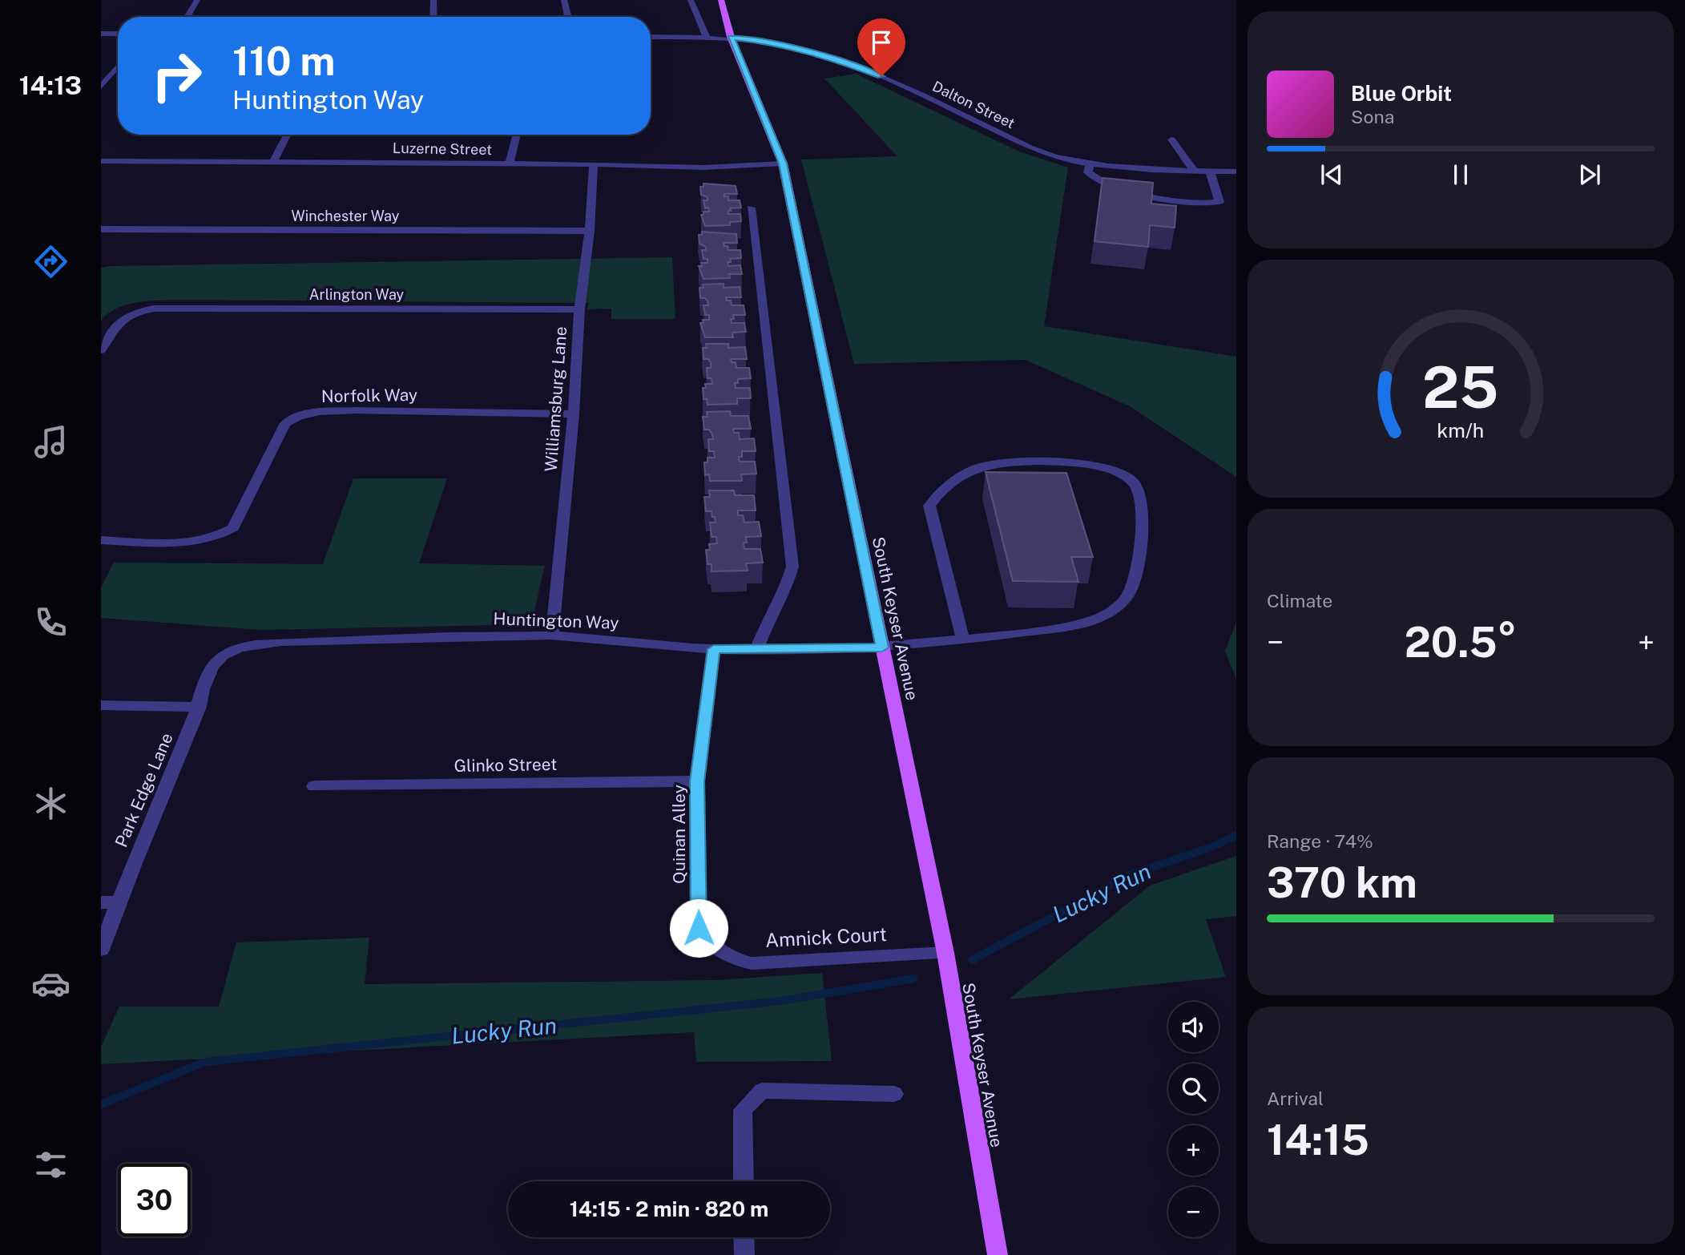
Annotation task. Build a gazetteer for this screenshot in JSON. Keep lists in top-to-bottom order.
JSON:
{
  "streets": {
    "main road": ["South Keyser Avenue"],
    "street": [
      "Dalton Street",
      "Luzerne Street",
      "Winchester Way",
      "Arlington Way",
      "Norfolk Way",
      "Williamsburg Lane",
      "Huntington Way",
      "Glinko Street",
      "Park Edge Lane",
      "Quinan Alley",
      "Amnick Court"
    ]
  },
  "crossings": [
    ["Dalton Street", "South Keyser Avenue"],
    ["Luzerne Street", "Williamsburg Lane"],
    ["Luzerne Street", "South Keyser Avenue"],
    ["Winchester Way", "Williamsburg Lane"],
    ["Arlington Way", "Williamsburg Lane"],
    ["Norfolk Way", "Williamsburg Lane"],
    ["Williamsburg Lane", "Huntington Way"],
    ["South Keyser Avenue", "Huntington Way"],
    ["South Keyser Avenue", "Amnick Court"],
    ["Huntington Way", "Park Edge Lane"],
    ["Huntington Way", "Quinan Alley"],
    ["Glinko Street", "Quinan Alley"],
    ["Quinan Alley", "Amnick Court"]
  ],
  "water": ["Lucky Run"],
  "page": {
    "tabs": "14:13",
    "turn": ["110 m", "Huntington Way"],
    "song": ["Blue Orbit", "Sona"],
    "tile": [
      "Climate",
      ["Range · 74%", "370 km"],
      ["Arrival", "14:15"]
    ],
    "heat": ["−", "20.5°", "+"],
    "map_buttons": ["+", "−"],
    "limit": "30",
    "trip": "14:15 · 2 min · 820 m",
    "gauge": ["25", "km/h"]
  }
}
